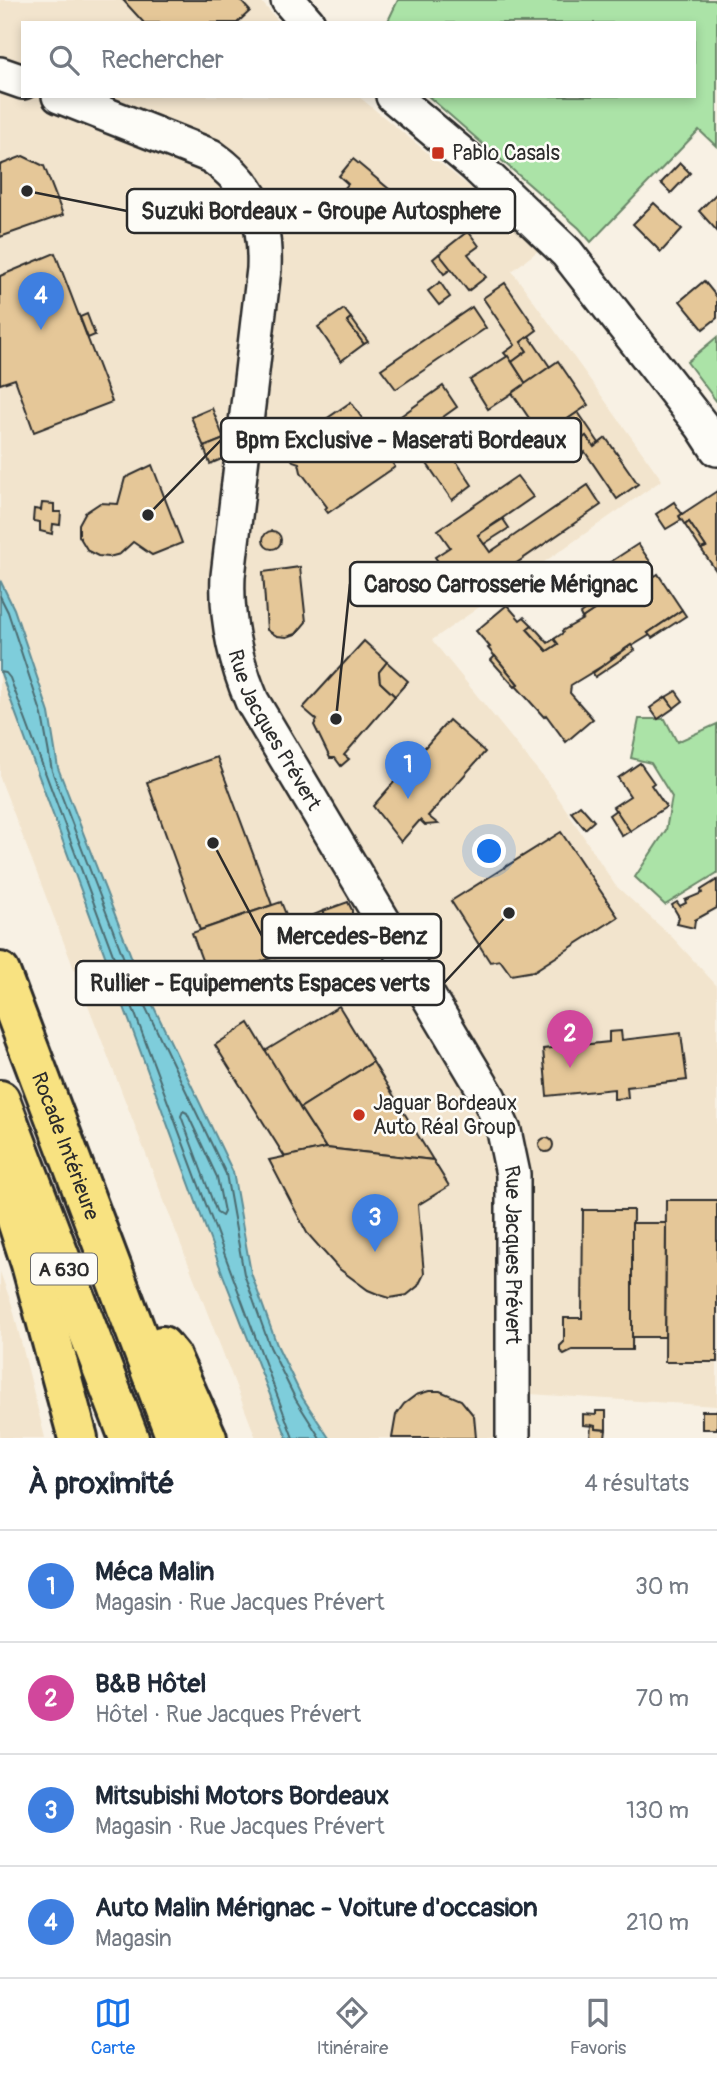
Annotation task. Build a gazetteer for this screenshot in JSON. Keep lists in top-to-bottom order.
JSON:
{
  "streets": {
    "highway": ["Rocade Intérieure", "A 630"],
    "street": ["Rue Jacques Prévert"]
  },
  "places": {
    "transit": ["Pablo Casals"],
    "other": [
      "Suzuki Bordeaux - Groupe Autosphere",
      "Bpm Exclusive - Maserati Bordeaux",
      "Caroso Carrosserie Mérignac",
      "Mercedes-Benz",
      "Rullier - Equipements Espaces verts",
      "Jaguar Bordeaux Auto Réal Group"
    ]
  },
  "page": {
    "search": "Rechercher",
    "pins": [
      "4",
      "1",
      "2",
      "3"
    ],
    "heading": ["À proximité", "4 résultats"],
    "list": [
      {
        "mark": "1",
        "name": "Méca Malin",
        "note": "Magasin · Rue Jacques Prévert",
        "value": "30 m"
      },
      {
        "mark": "2",
        "name": "B&B Hôtel",
        "note": "Hôtel · Rue Jacques Prévert",
        "value": "70 m"
      },
      {
        "mark": "3",
        "name": "Mitsubishi Motors Bordeaux",
        "note": "Magasin · Rue Jacques Prévert",
        "value": "130 m"
      },
      {
        "mark": "4",
        "name": "Auto Malin Mérignac - Voiture d'occasion",
        "note": "Magasin",
        "value": "210 m"
      }
    ],
    "nav": ["Carte", "Itinéraire", "Favoris"]
  }
}
